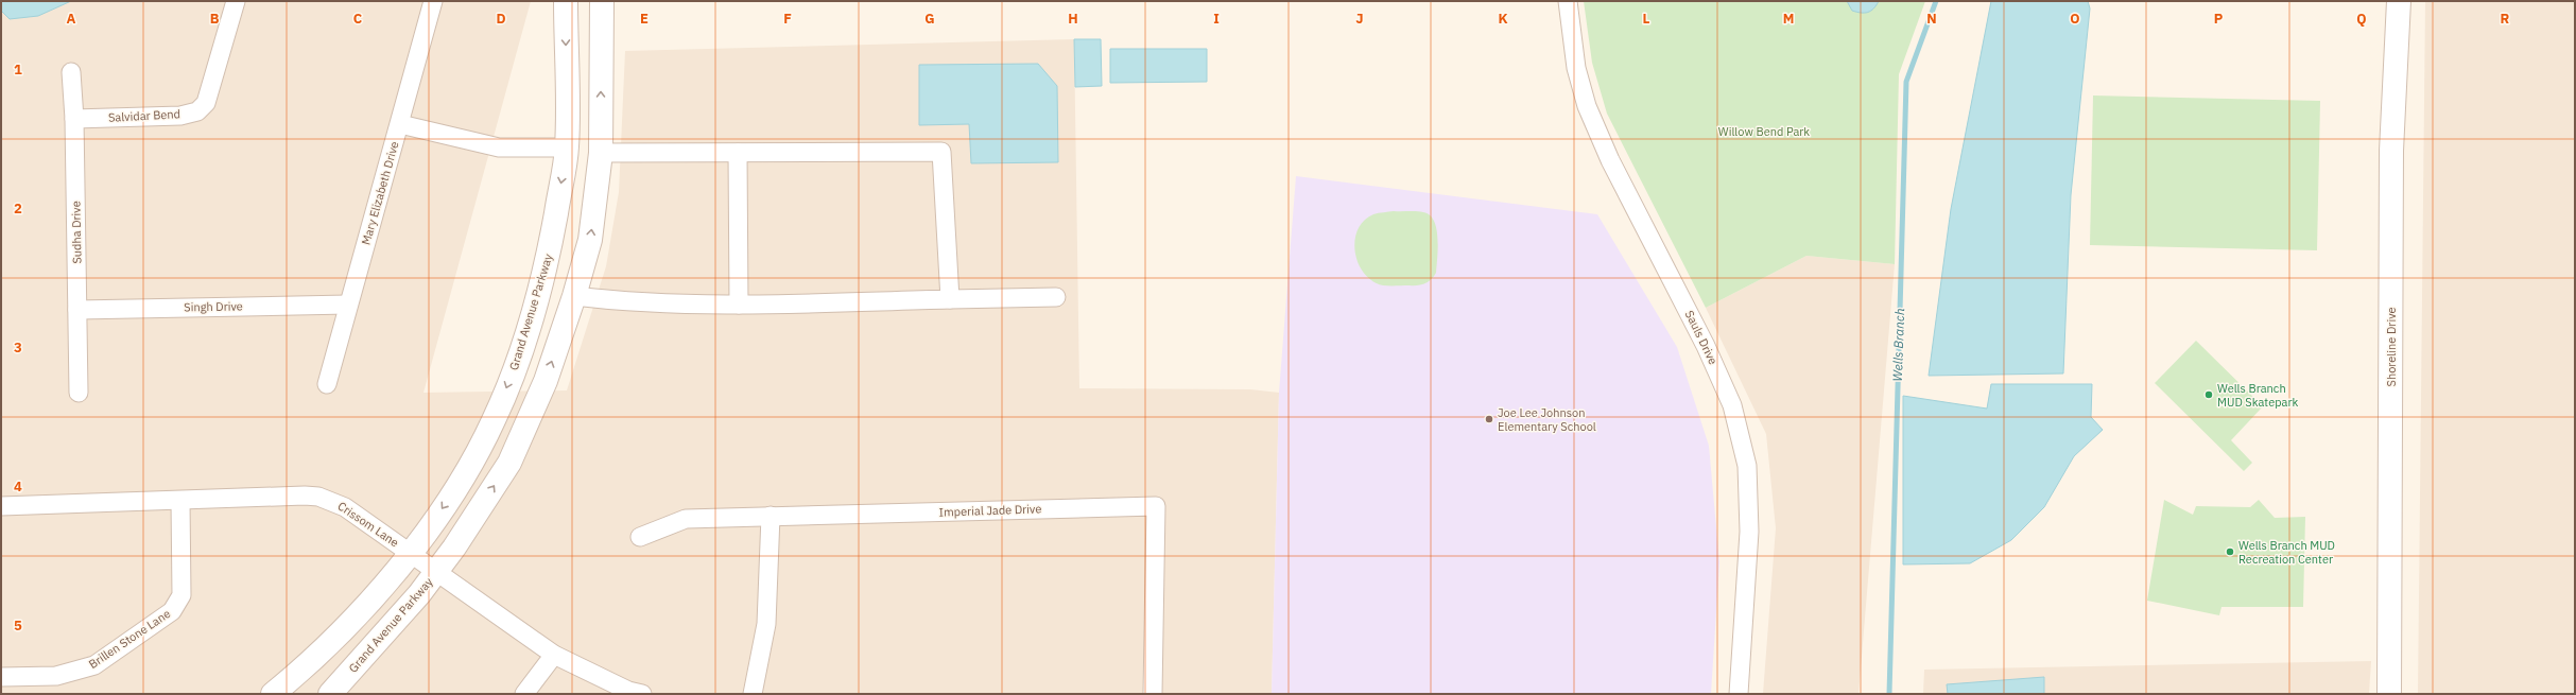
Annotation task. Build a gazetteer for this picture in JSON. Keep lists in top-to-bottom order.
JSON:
{
  "streets": {
    "street": [
      "Salvidar Bend",
      "Mary Elizabeth Drive",
      "Sudha Drive",
      "Singh Drive",
      "Grand Avenue Parkway",
      "Sauls Drive",
      "Shoreline Drive",
      "Imperial Jade Drive",
      "Crissom Lane",
      "Brillen Stone Lane"
    ]
  },
  "crossings": [
    ["Salvidar Bend", "Sudha Drive"],
    ["Mary Elizabeth Drive", "Singh Drive"],
    ["Sudha Drive", "Singh Drive"],
    ["Grand Avenue Parkway", "Crissom Lane"],
    ["Crissom Lane", "Brillen Stone Lane"]
  ],
  "water": ["Wells Branch"],
  "parks": ["Willow Bend Park"],
  "places": ["Wells Branch MUD Skatepark", "Joe Lee Johnson Elementary School", "Wells Branch MUD Recreation Center"],
  "grid": {
    "columns": [
      "A",
      "B",
      "C",
      "D",
      "E",
      "F",
      "G",
      "H",
      "I",
      "J",
      "K",
      "L",
      "M",
      "N",
      "O",
      "P",
      "Q",
      "R"
    ],
    "rows": [
      "1",
      "2",
      "3",
      "4",
      "5"
    ]
  }
}
